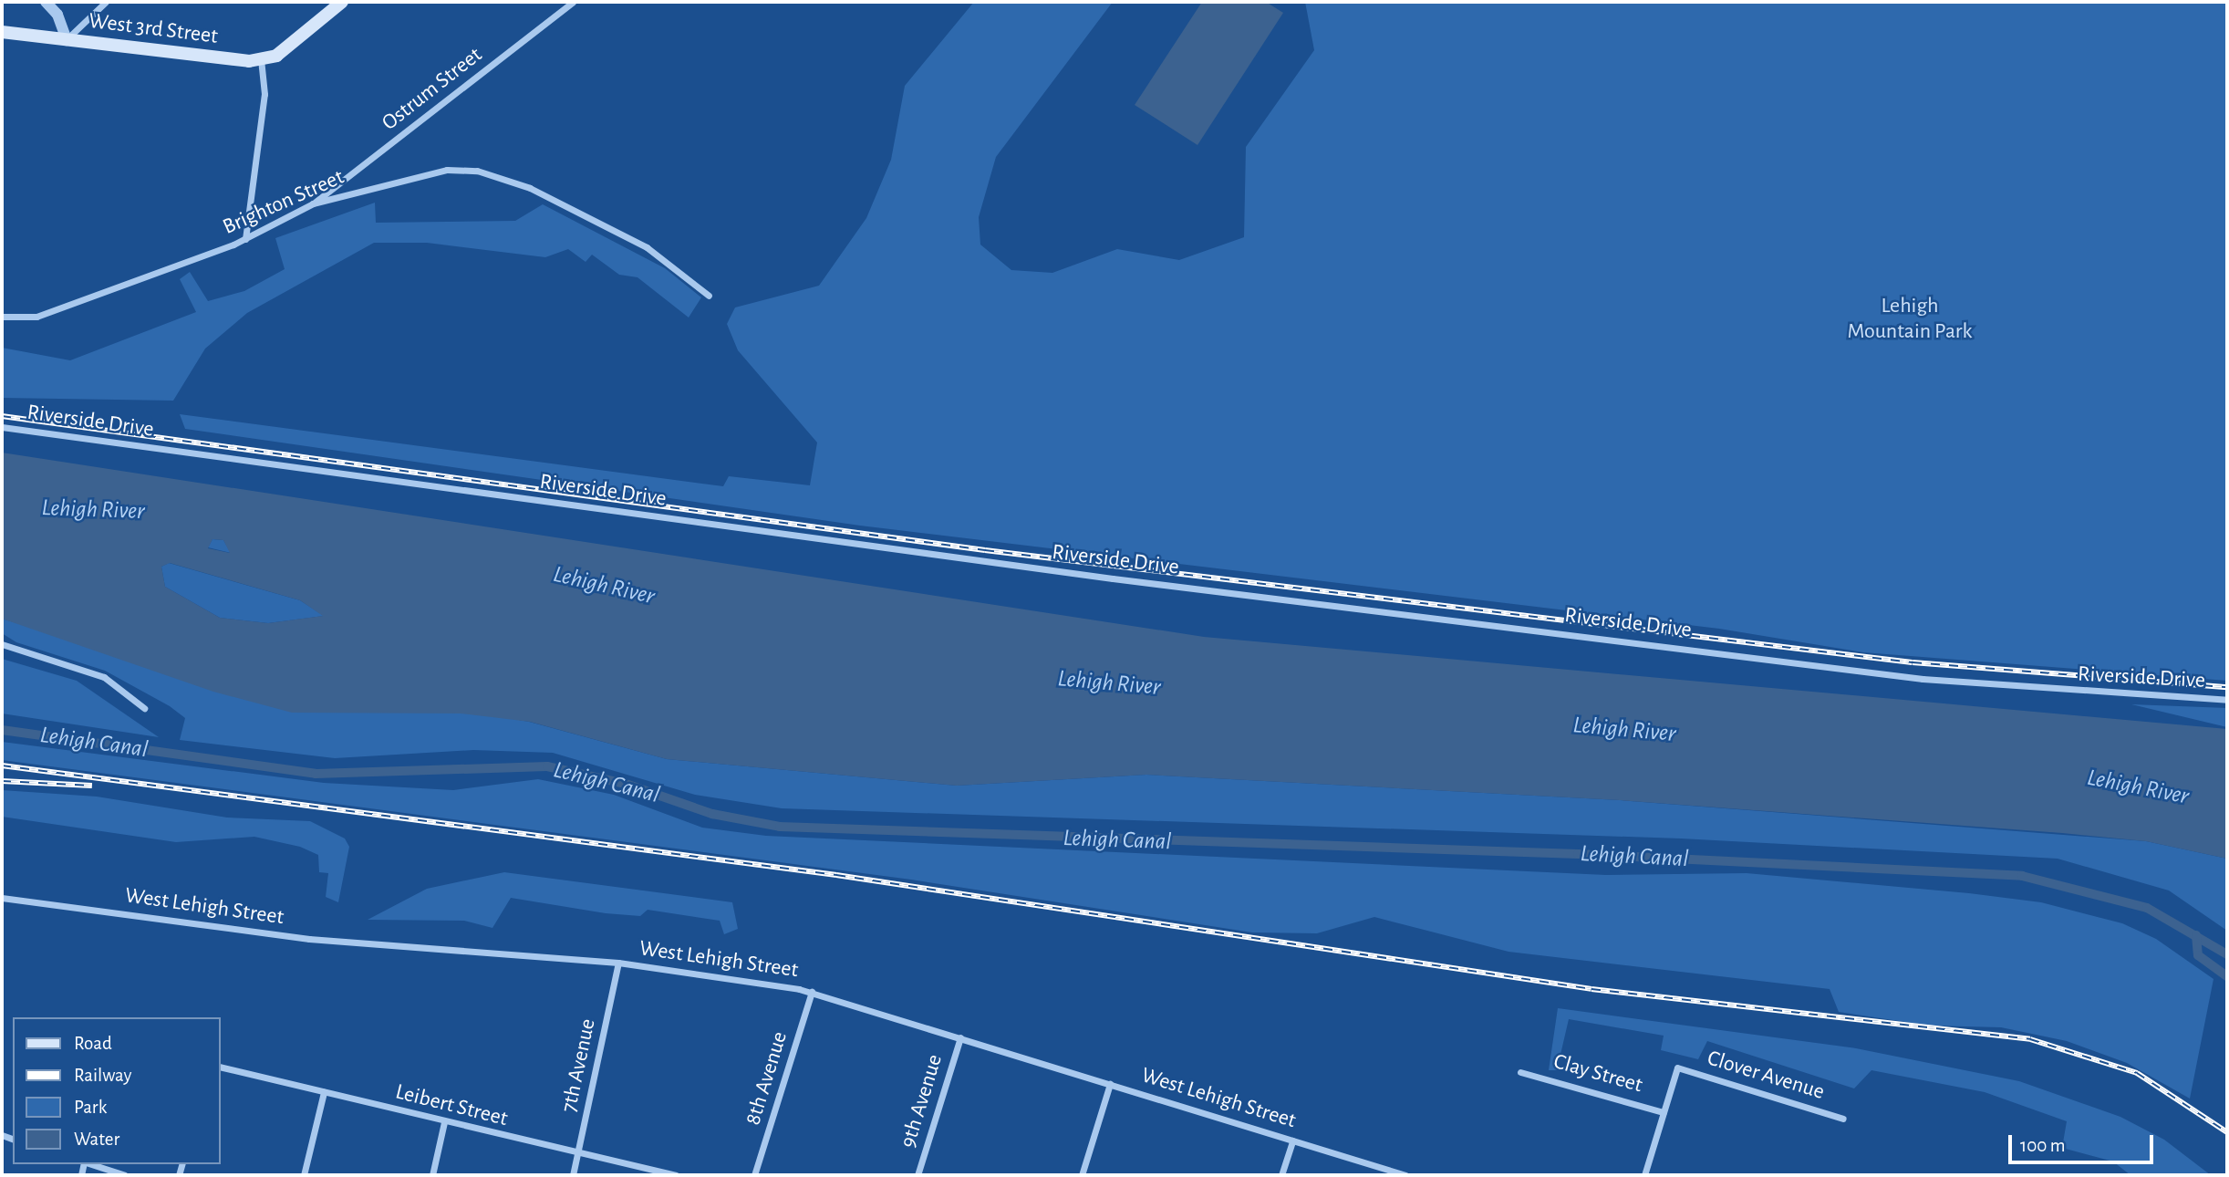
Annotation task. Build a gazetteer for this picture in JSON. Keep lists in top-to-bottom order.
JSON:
{
  "streets": {
    "main road": ["West 3rd Street"],
    "street": [
      "Ostrum Street",
      "Brighton Street",
      "Riverside Drive",
      "West Lehigh Street",
      "7th Avenue",
      "Clay Street",
      "Clover Avenue",
      "8th Avenue",
      "9th Avenue",
      "Leibert Street"
    ]
  },
  "crossings": [
    ["Ostrum Street", "Brighton Street"],
    ["West Lehigh Street", "7th Avenue"],
    ["West Lehigh Street", "8th Avenue"],
    ["West Lehigh Street", "9th Avenue"],
    ["7th Avenue", "Leibert Street"],
    ["Clay Street", "Clover Avenue"]
  ],
  "water": ["Lehigh River", "Lehigh Canal"],
  "parks": ["Lehigh Mountain Park"],
  "legend": [
    "Road",
    "Railway",
    "Park",
    "Water"
  ],
  "scale_bar": "100 m"
}
